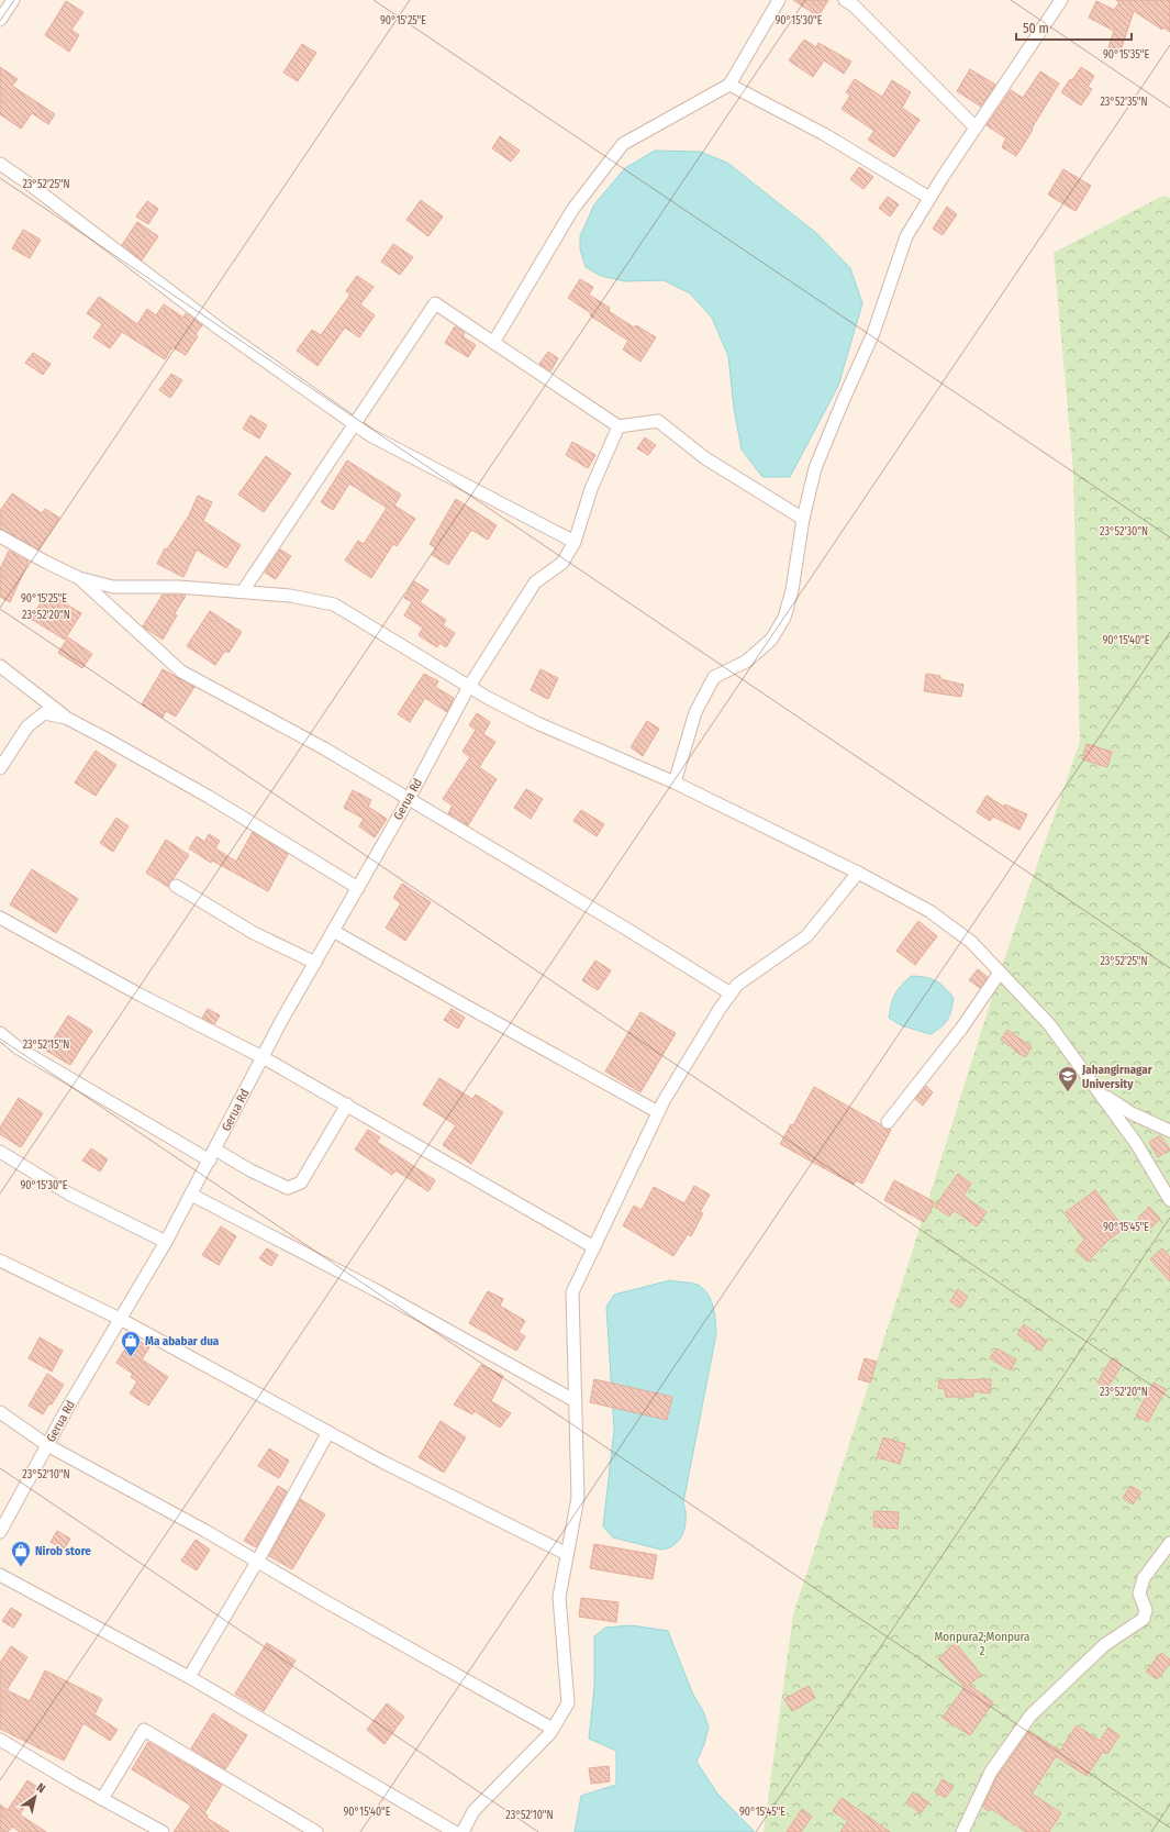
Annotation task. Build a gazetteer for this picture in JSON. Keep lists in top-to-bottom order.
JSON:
{
  "streets": {
    "street": ["Gerua Rd"]
  },
  "parks": ["Monpura2;Monpura 2"],
  "places": {
    "school or university": ["Jahangirnagar University"],
    "shop": ["Ma ababar dua", "Nirob store"]
  },
  "scale_bar": "50 m",
  "north": "top right",
  "coordinates": [
    "90°15'25\"E",
    "90°15'30\"E",
    "90°15'35\"E",
    "23°52'35\"N",
    "23°52'25\"N",
    "23°52'30\"N",
    "23°52'20\"N",
    "90°15'40\"E",
    "23°52'15\"N",
    "90°15'45\"E",
    "23°52'10\"N"
  ]
}
